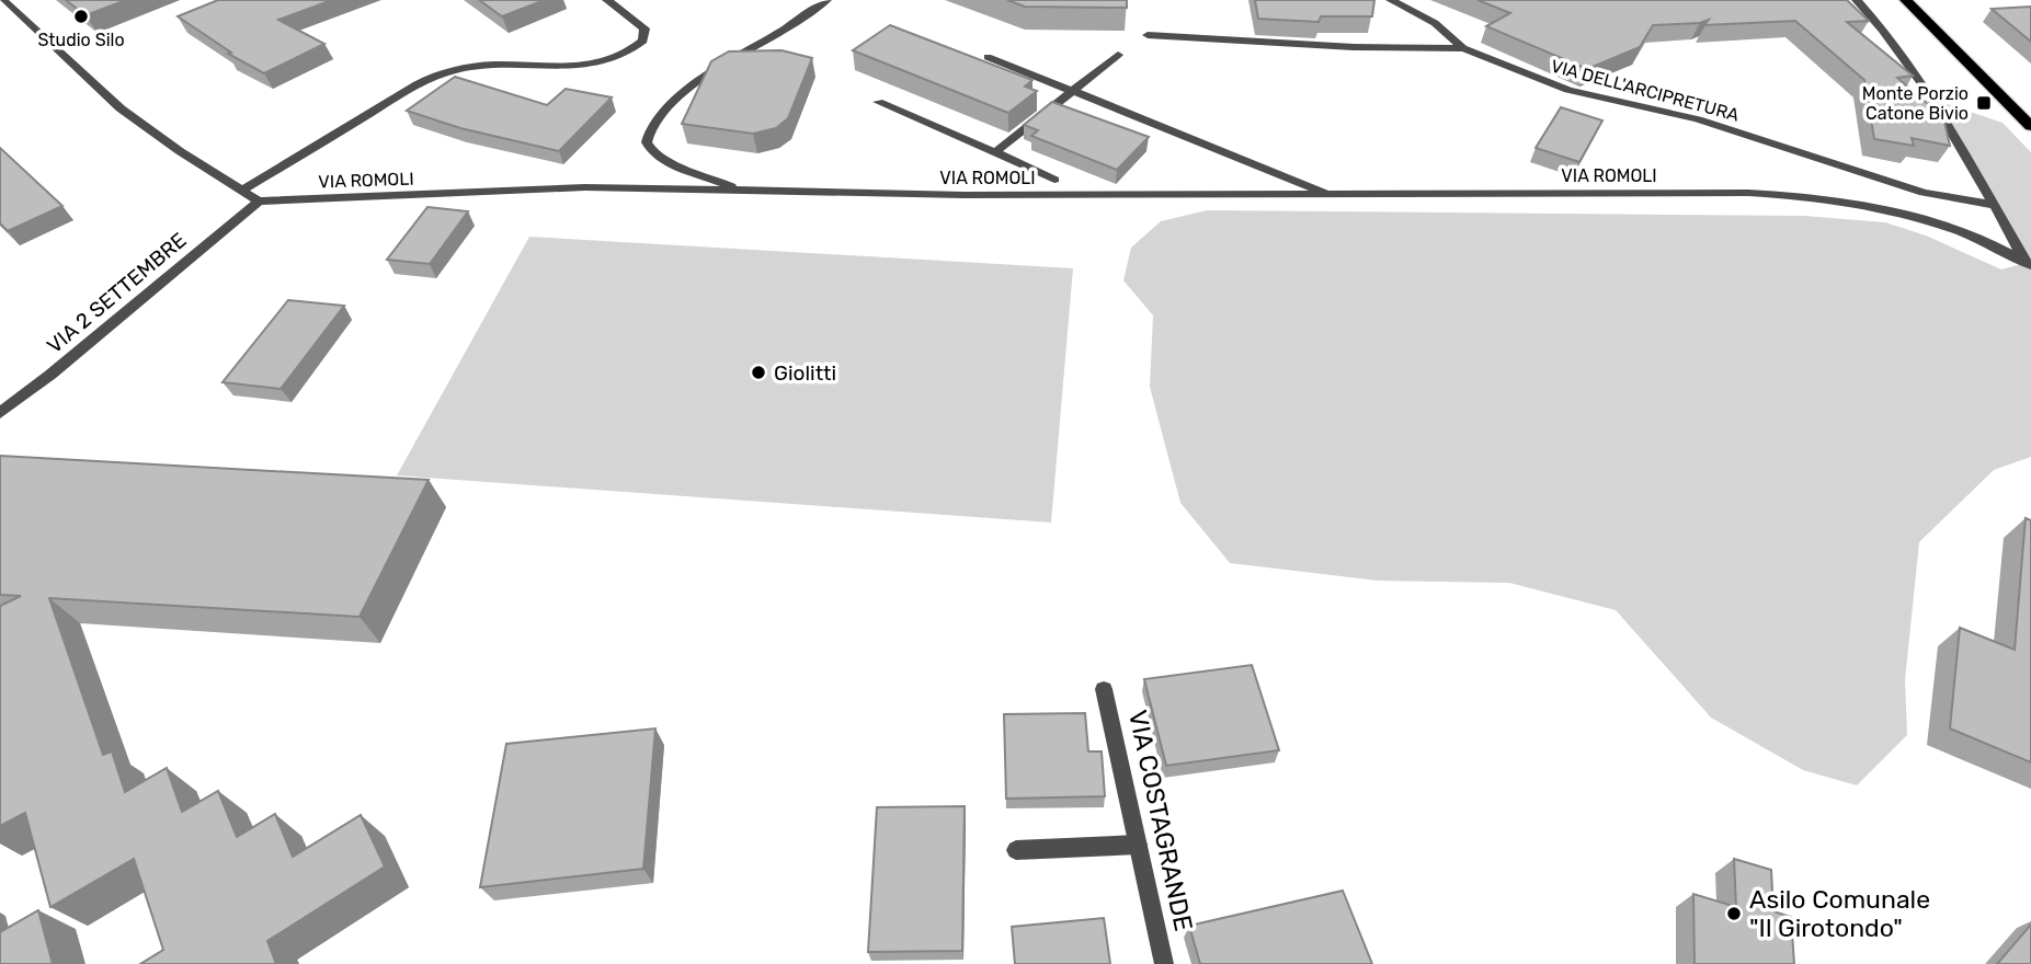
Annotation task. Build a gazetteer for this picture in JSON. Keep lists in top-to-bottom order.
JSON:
{
  "streets": {
    "street": [
      "VIA DELL'ARCIPRETURA",
      "VIA ROMOLI",
      "VIA 2 SETTEMBRE",
      "VIA COSTAGRANDE"
    ]
  },
  "crossings": [
    ["VIA ROMOLI", "VIA 2 SETTEMBRE"]
  ],
  "places": {
    "other": ["Studio Silo", "Giolitti", "Asilo Comunale \"Il Girotondo\""],
    "transit": ["Monte Porzio Catone Bivio"]
  }
}
